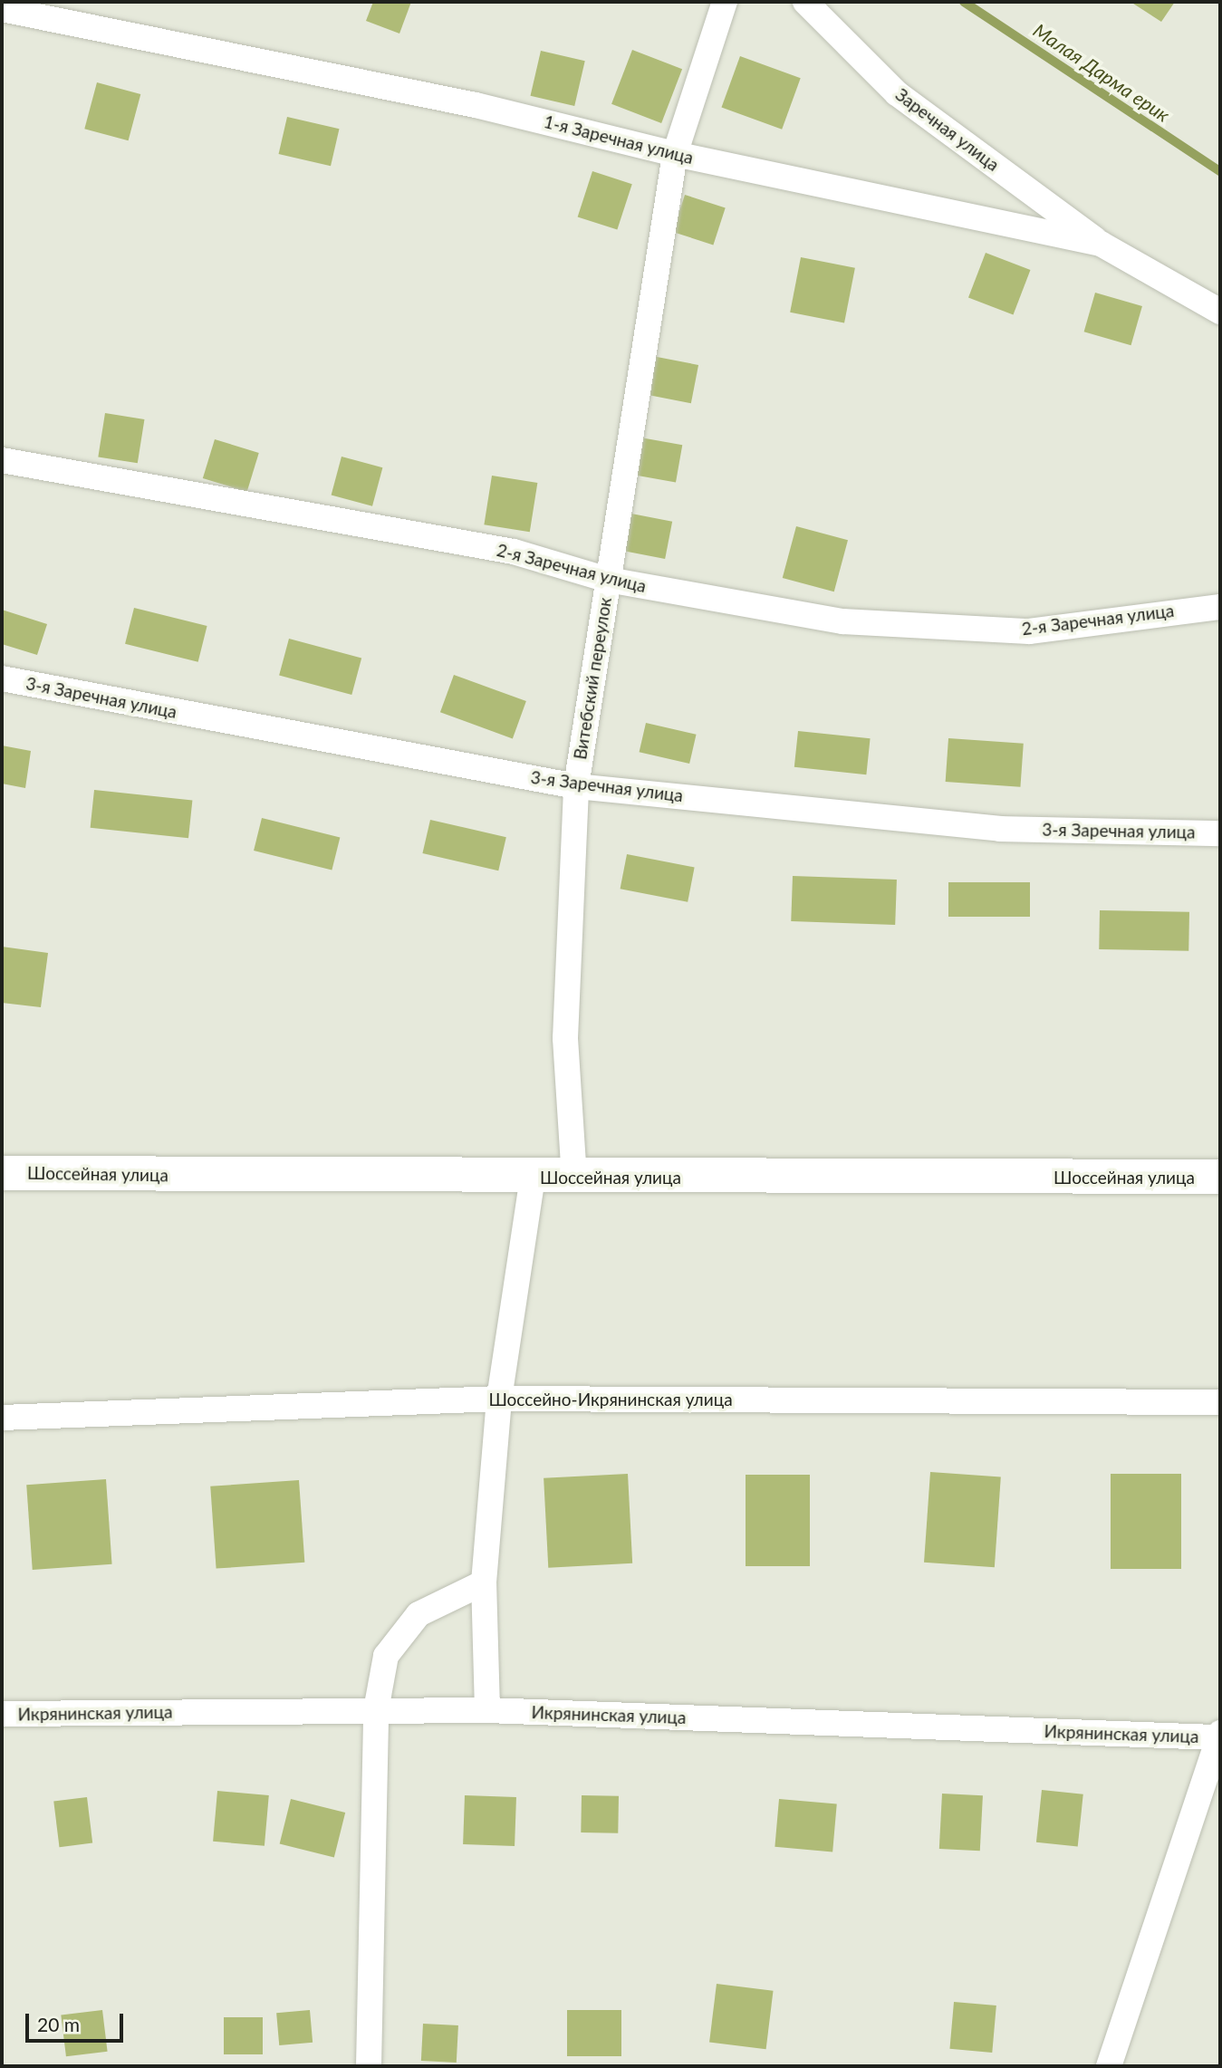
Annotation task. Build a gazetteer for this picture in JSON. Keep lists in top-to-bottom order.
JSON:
{
  "streets": {
    "main road": ["Шоссейная улица"],
    "street": [
      "Заречная улица",
      "1-я Заречная улица",
      "2-я Заречная улица",
      "Витебский переулок",
      "3-я Заречная улица",
      "Шоссейно-Икрянинская улица",
      "Икрянинская улица"
    ]
  },
  "crossings": [
    ["Заречная улица", "1-я Заречная улица"],
    ["1-я Заречная улица", "Витебский переулок"],
    ["2-я Заречная улица", "Витебский переулок"],
    ["Витебский переулок", "3-я Заречная улица"],
    ["Витебский переулок", "Шоссейная улица"]
  ],
  "water": ["Малая Дарма ерик"],
  "scale_bar": "20 m"
}
